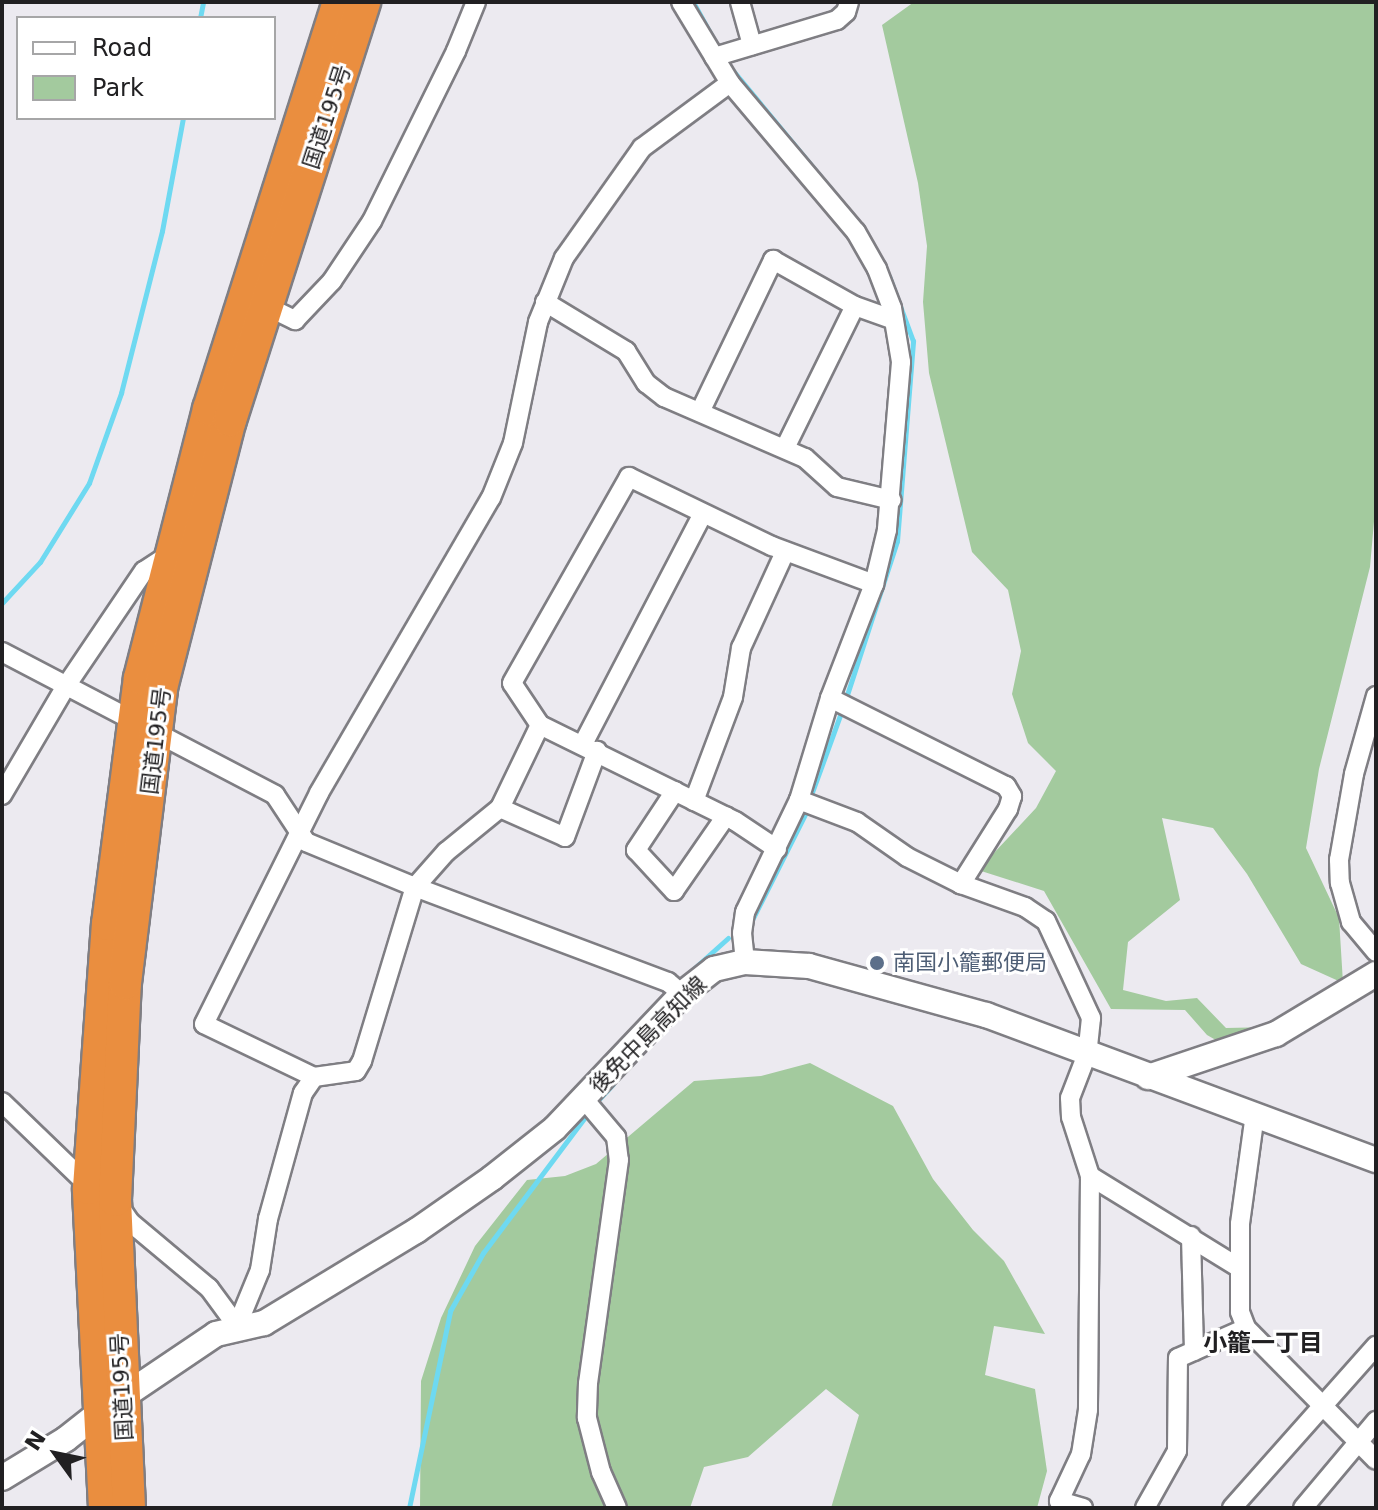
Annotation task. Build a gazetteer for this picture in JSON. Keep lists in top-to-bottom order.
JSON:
{
  "streets": {
    "highway": ["国道195号"],
    "main road": ["後免中島高知線"]
  },
  "crossings": [
    ["国道195号", "後免中島高知線"]
  ],
  "districts": ["小籠一丁目"],
  "places": ["南国小籠郵便局"],
  "legend": ["Road", "Park"],
  "north": "top left"
}
